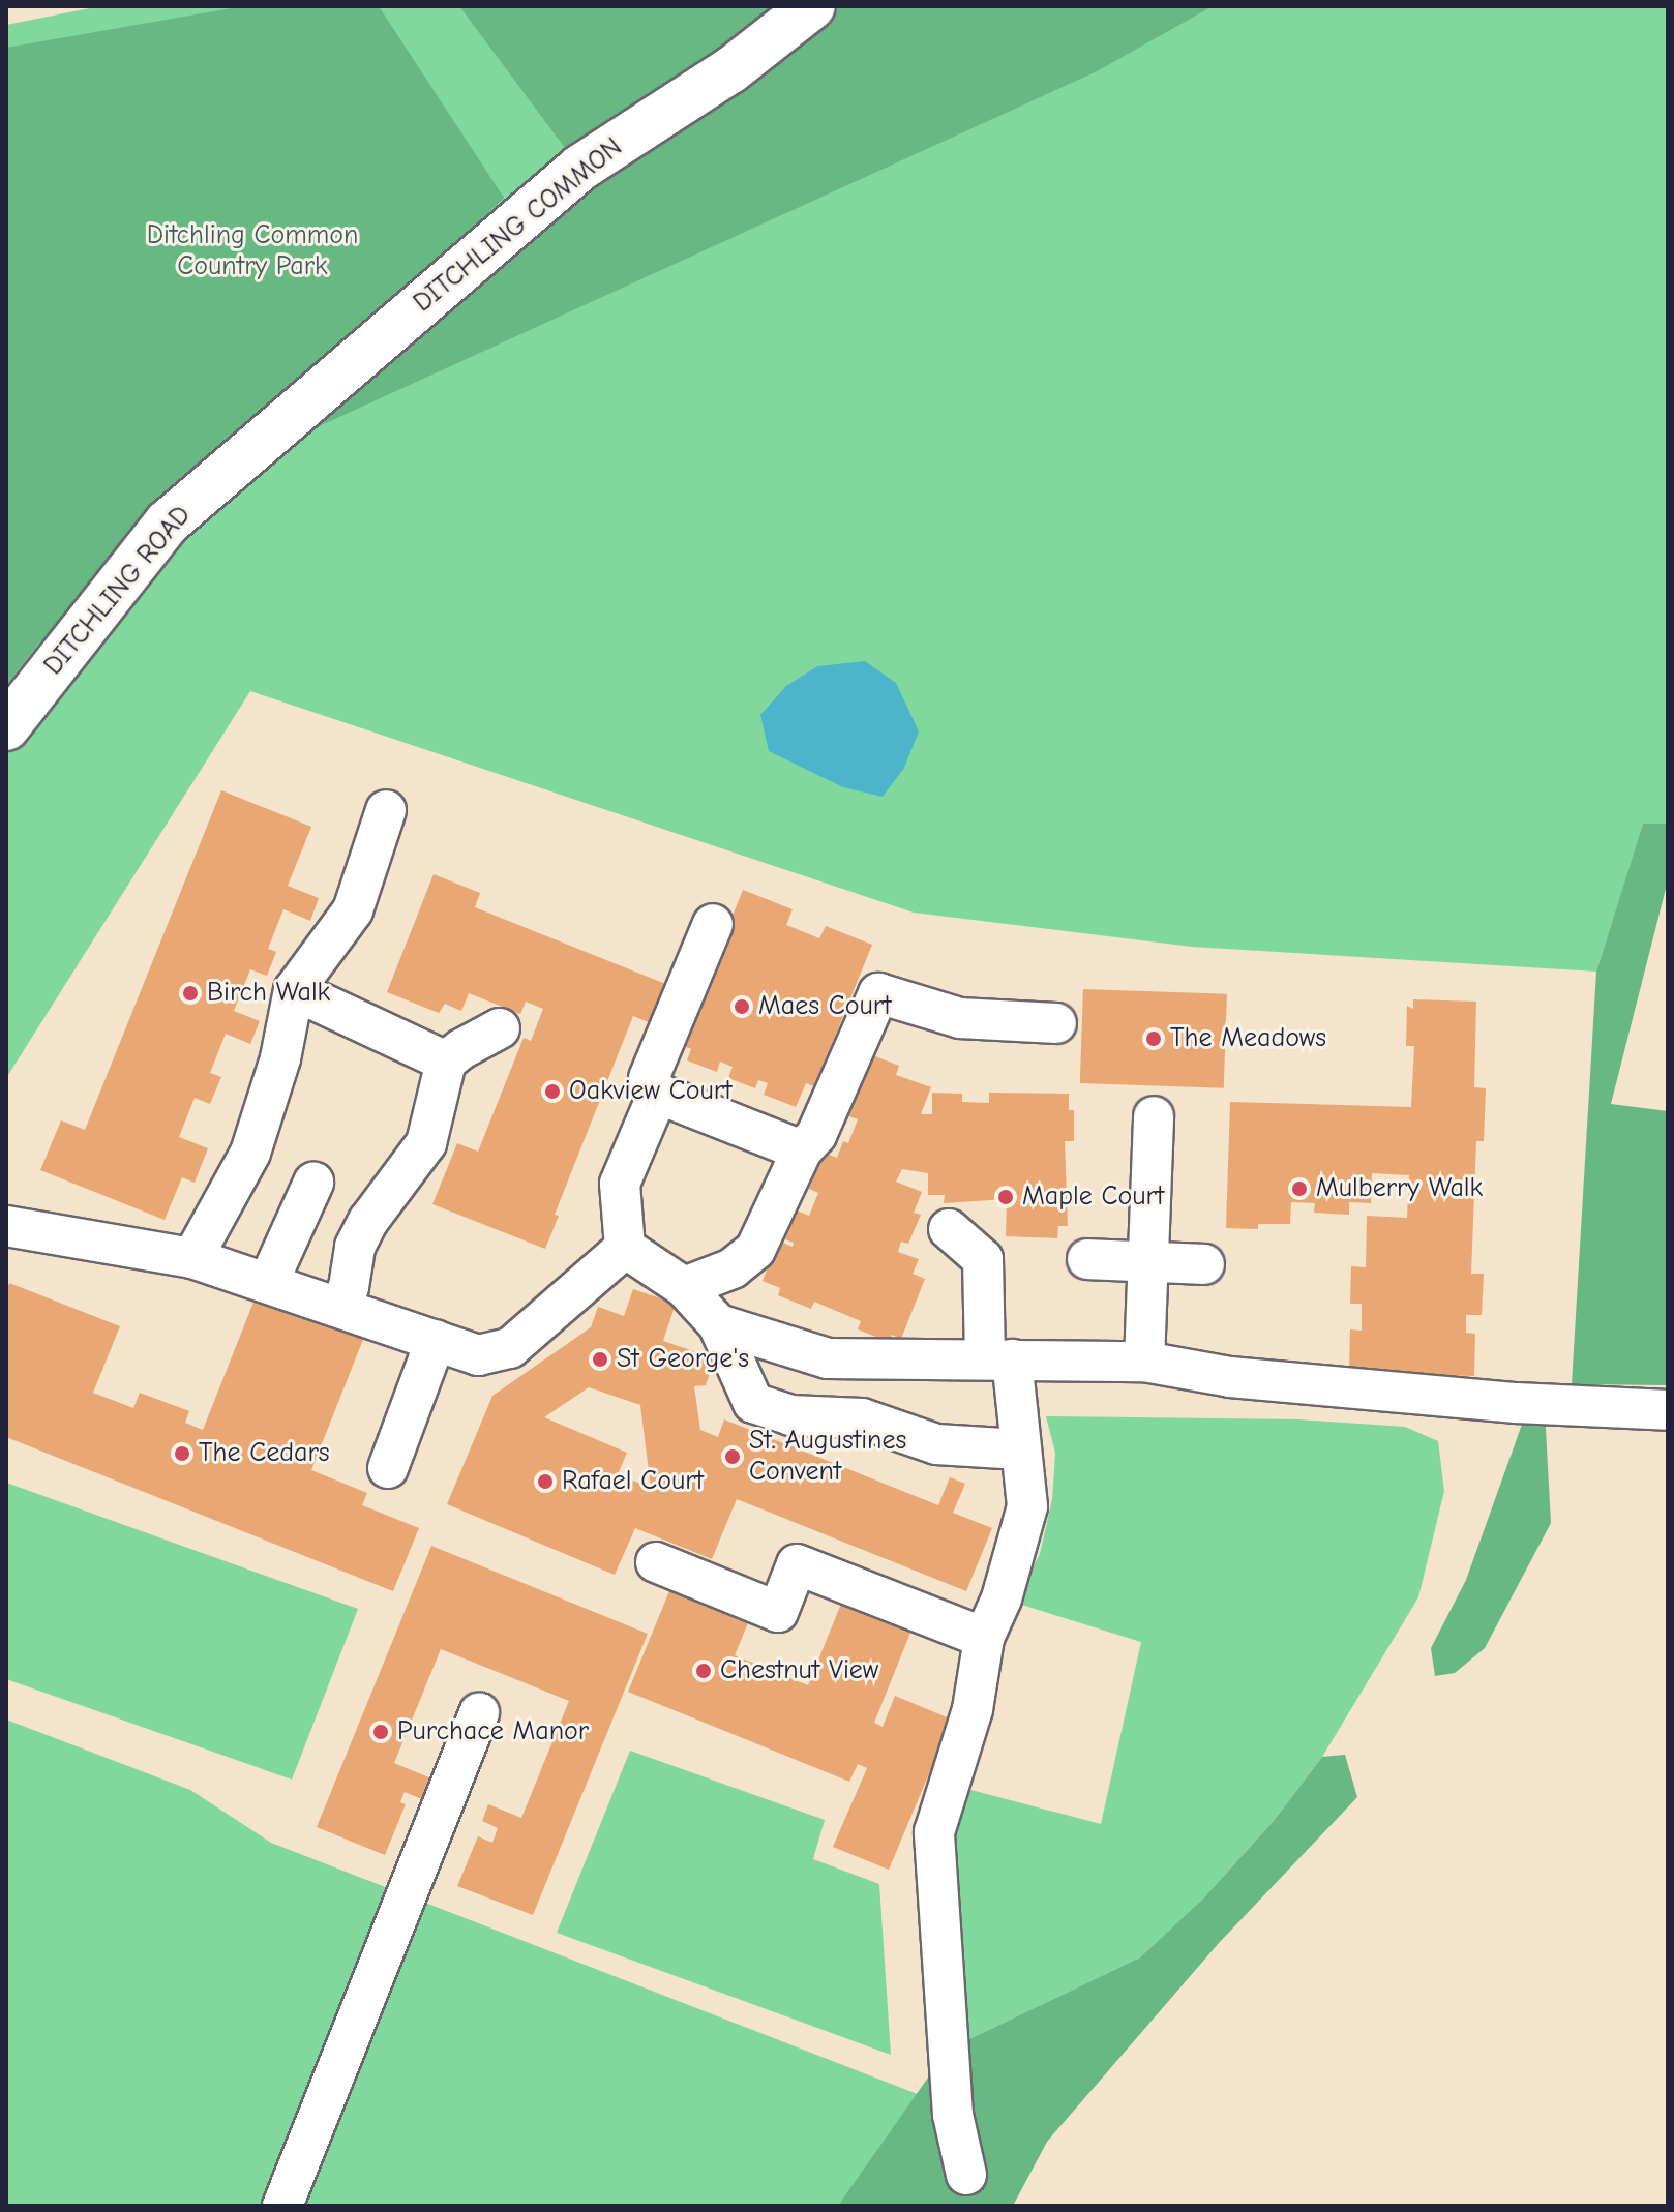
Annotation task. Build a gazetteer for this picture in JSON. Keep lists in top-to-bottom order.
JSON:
{
  "streets": {
    "main road": ["DITCHLING COMMON", "DITCHLING ROAD"]
  },
  "crossings": [
    ["DITCHLING COMMON", "DITCHLING ROAD"]
  ],
  "parks": ["Ditchling Common Country Park"],
  "places": [
    "Birch Walk",
    "Maes Court",
    "The Meadows",
    "Oakview Court",
    "Mulberry Walk",
    "Maple Court",
    "St George's",
    "The Cedars",
    "St. Augustines Convent",
    "Rafael Court",
    "Chestnut View",
    "Purchace Manor"
  ]
}
